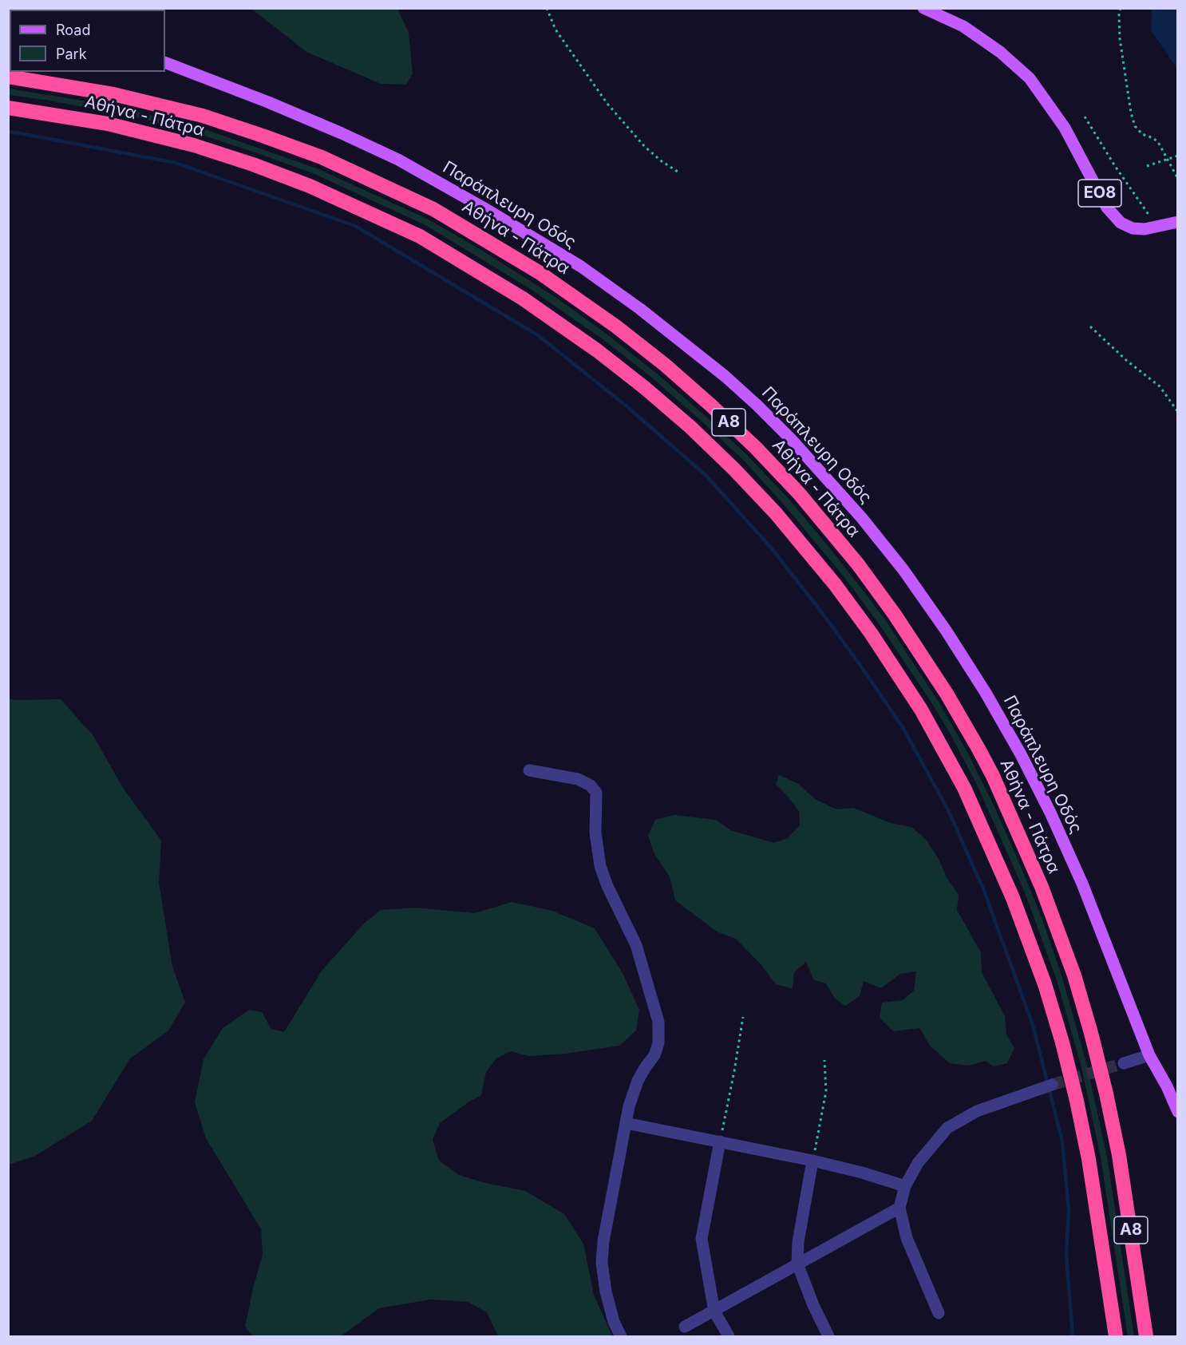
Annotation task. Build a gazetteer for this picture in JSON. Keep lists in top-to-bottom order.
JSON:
{
  "streets": {
    "highway": ["Αθήνα - Πάτρα", "Α8"],
    "main road": ["ΕΟ8", "Παράπλευρη Οδός"]
  },
  "legend": ["Road", "Park"]
}
